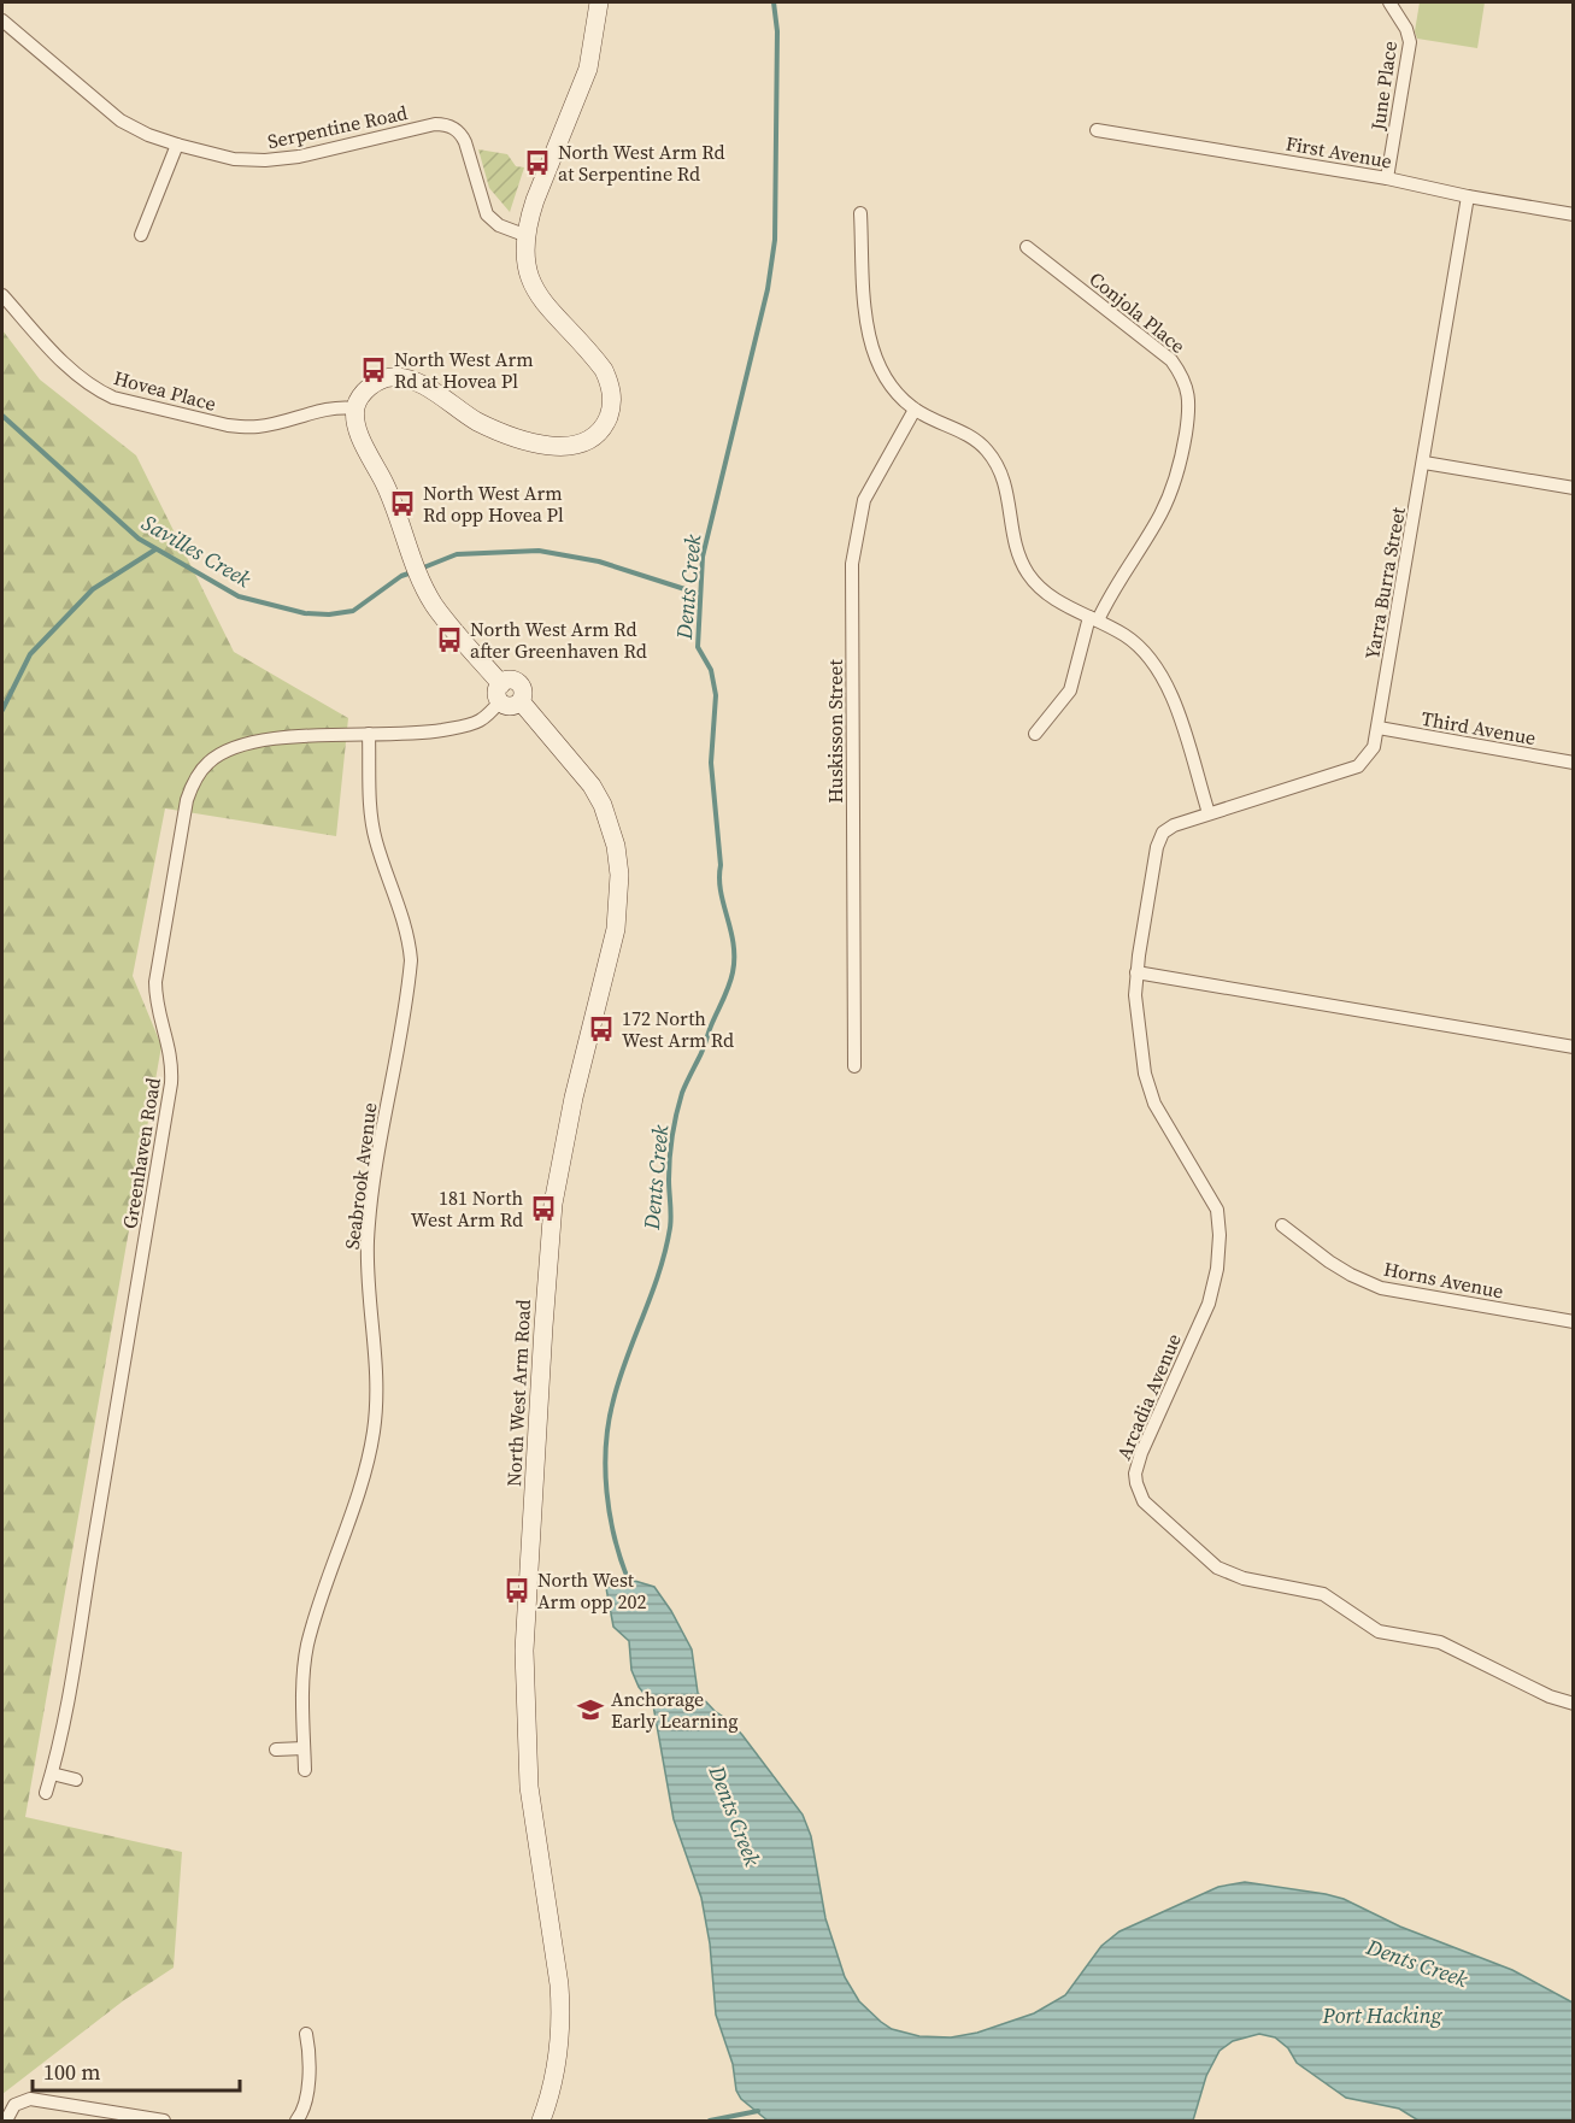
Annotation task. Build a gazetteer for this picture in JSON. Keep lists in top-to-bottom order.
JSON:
{
  "streets": {
    "street": [
      "June Place",
      "Serpentine Road",
      "First Avenue",
      "Conjola Place",
      "Hovea Place",
      "Yarra Burra Street",
      "Third Avenue",
      "Huskisson Street",
      "Greenhaven Road",
      "Seabrook Avenue",
      "Horns Avenue",
      "North West Arm Road",
      "Arcadia Avenue"
    ]
  },
  "crossings": [
    ["June Place", "First Avenue"],
    ["First Avenue", "Yarra Burra Street"],
    ["Yarra Burra Street", "Third Avenue"],
    ["Yarra Burra Street", "Arcadia Avenue"],
    ["Greenhaven Road", "Seabrook Avenue"],
    ["Greenhaven Road", "North West Arm Road"]
  ],
  "water": ["Savilles Creek", "Dents Creek", "Port Hacking"],
  "places": {
    "bus stop": [
      "North West Arm Rd at Serpentine Rd",
      "North West Arm Rd at Hovea Pl",
      "North West Arm Rd opp Hovea Pl",
      "North West Arm Rd after Greenhaven Rd",
      "172 North West Arm Rd",
      "181 North West Arm Rd",
      "North West Arm opp 202"
    ],
    "school or university": ["Anchorage Early Learning"]
  },
  "scale_bar": "100 m"
}
